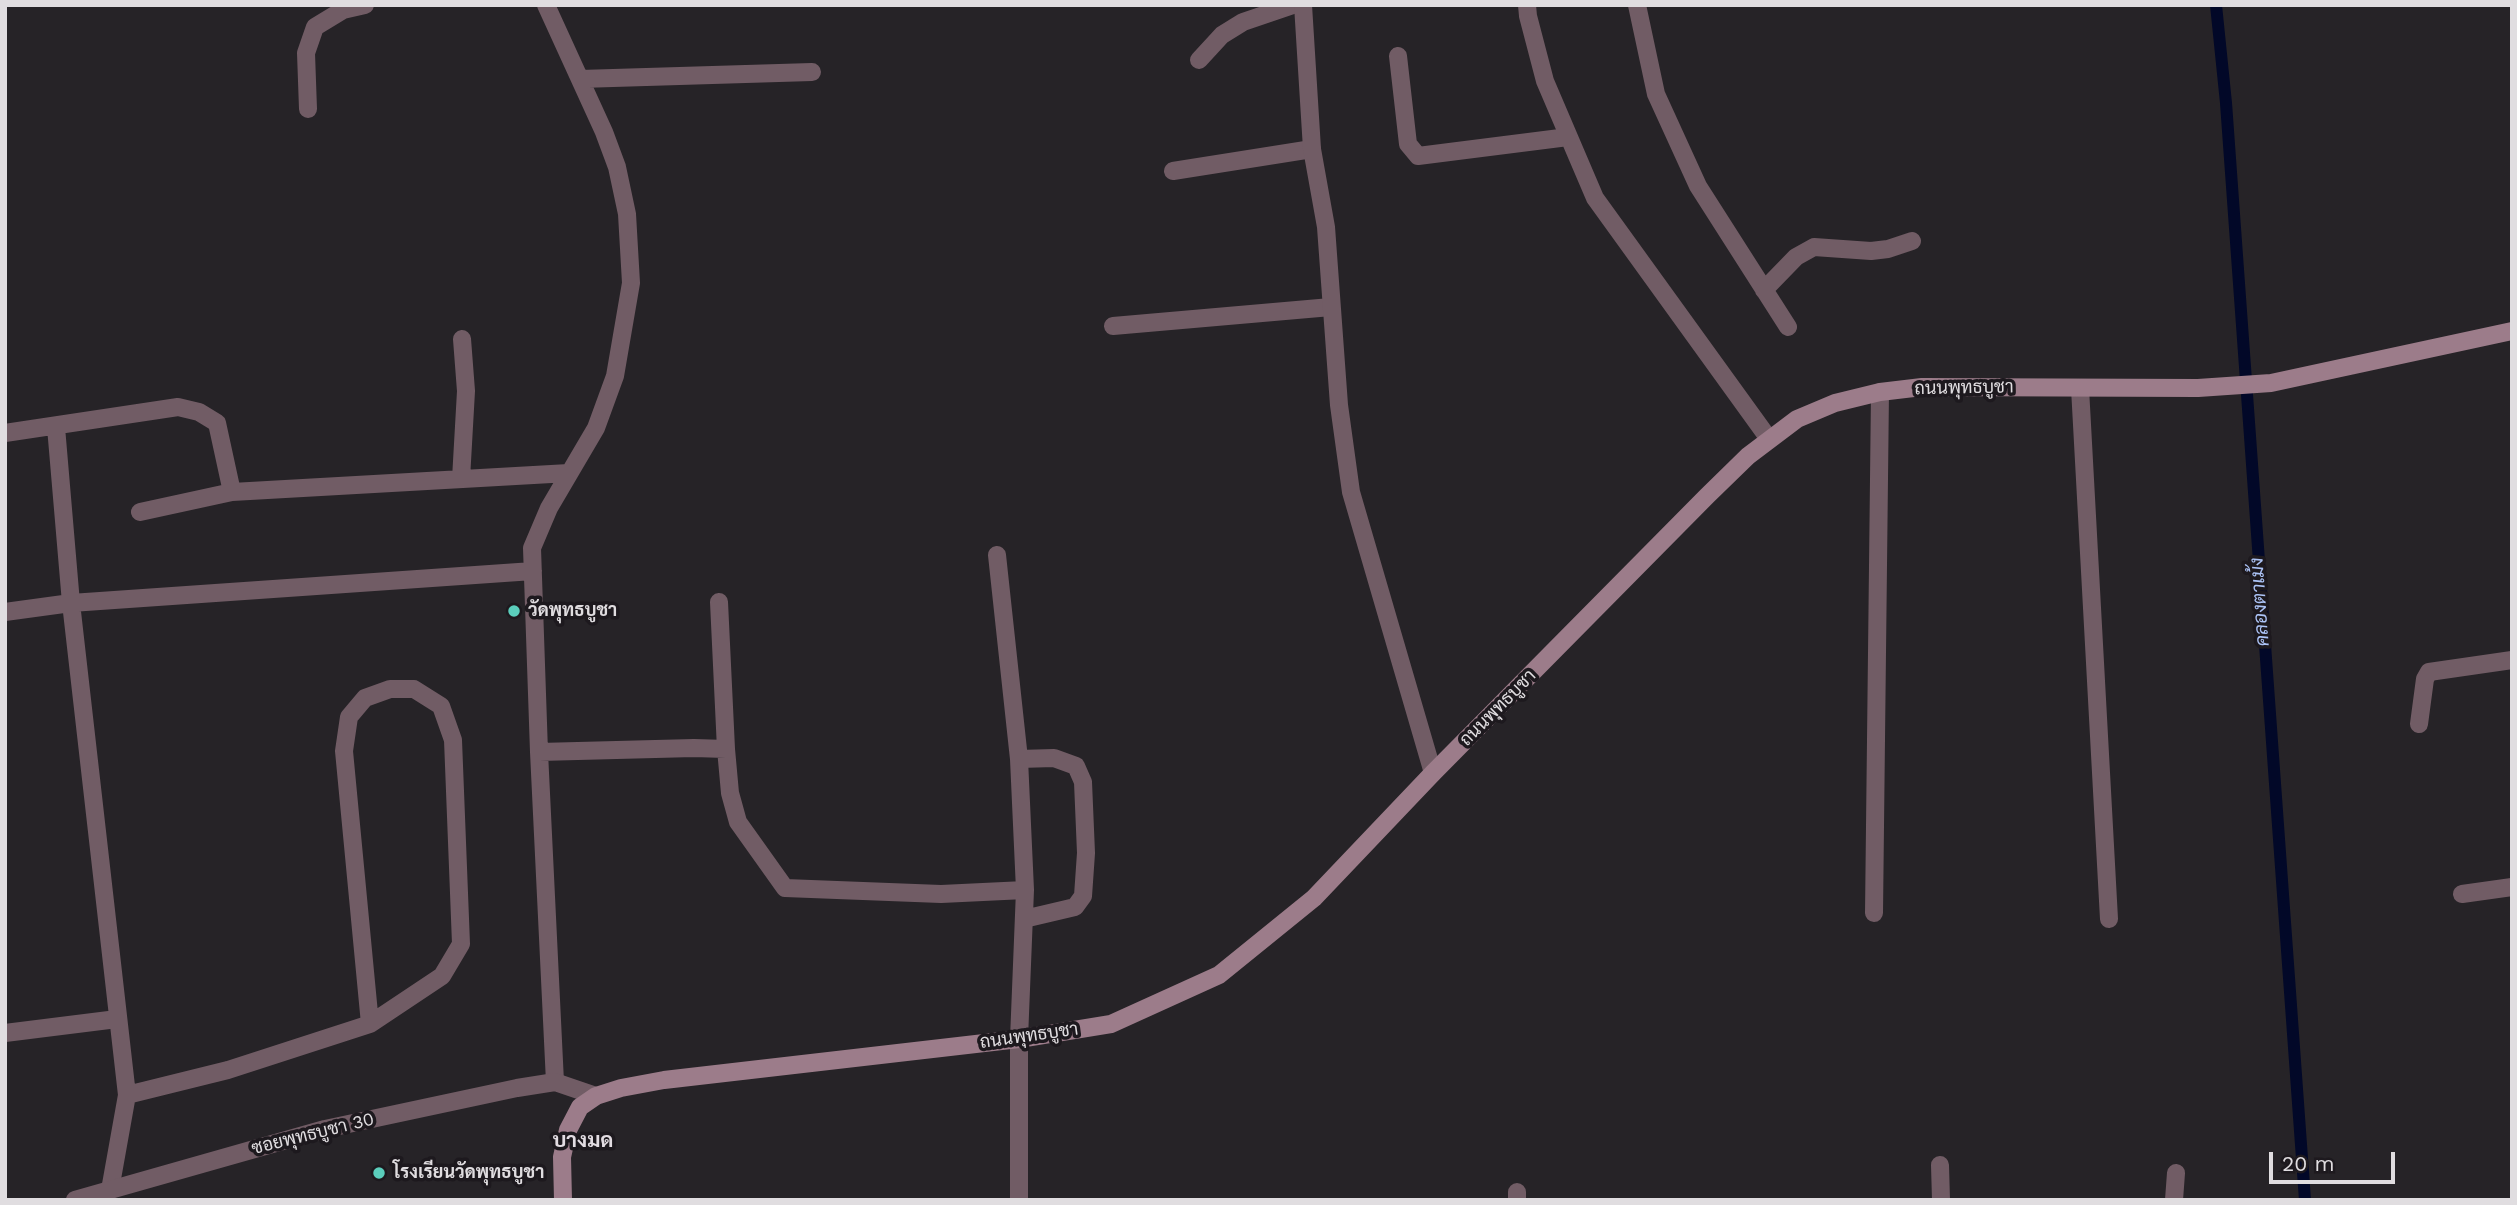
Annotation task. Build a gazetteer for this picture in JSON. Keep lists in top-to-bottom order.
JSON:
{
  "streets": {
    "main road": ["ถนนพุทธบูชา"],
    "street": ["ซอยพุทธบูชา 30"]
  },
  "districts": ["บางมด"],
  "water": ["คลองตาเม้ง"],
  "places": ["วัดพุทธบูชา", "โรงเรียนวัดพุทธบูชา"],
  "scale_bar": "20 m"
}
